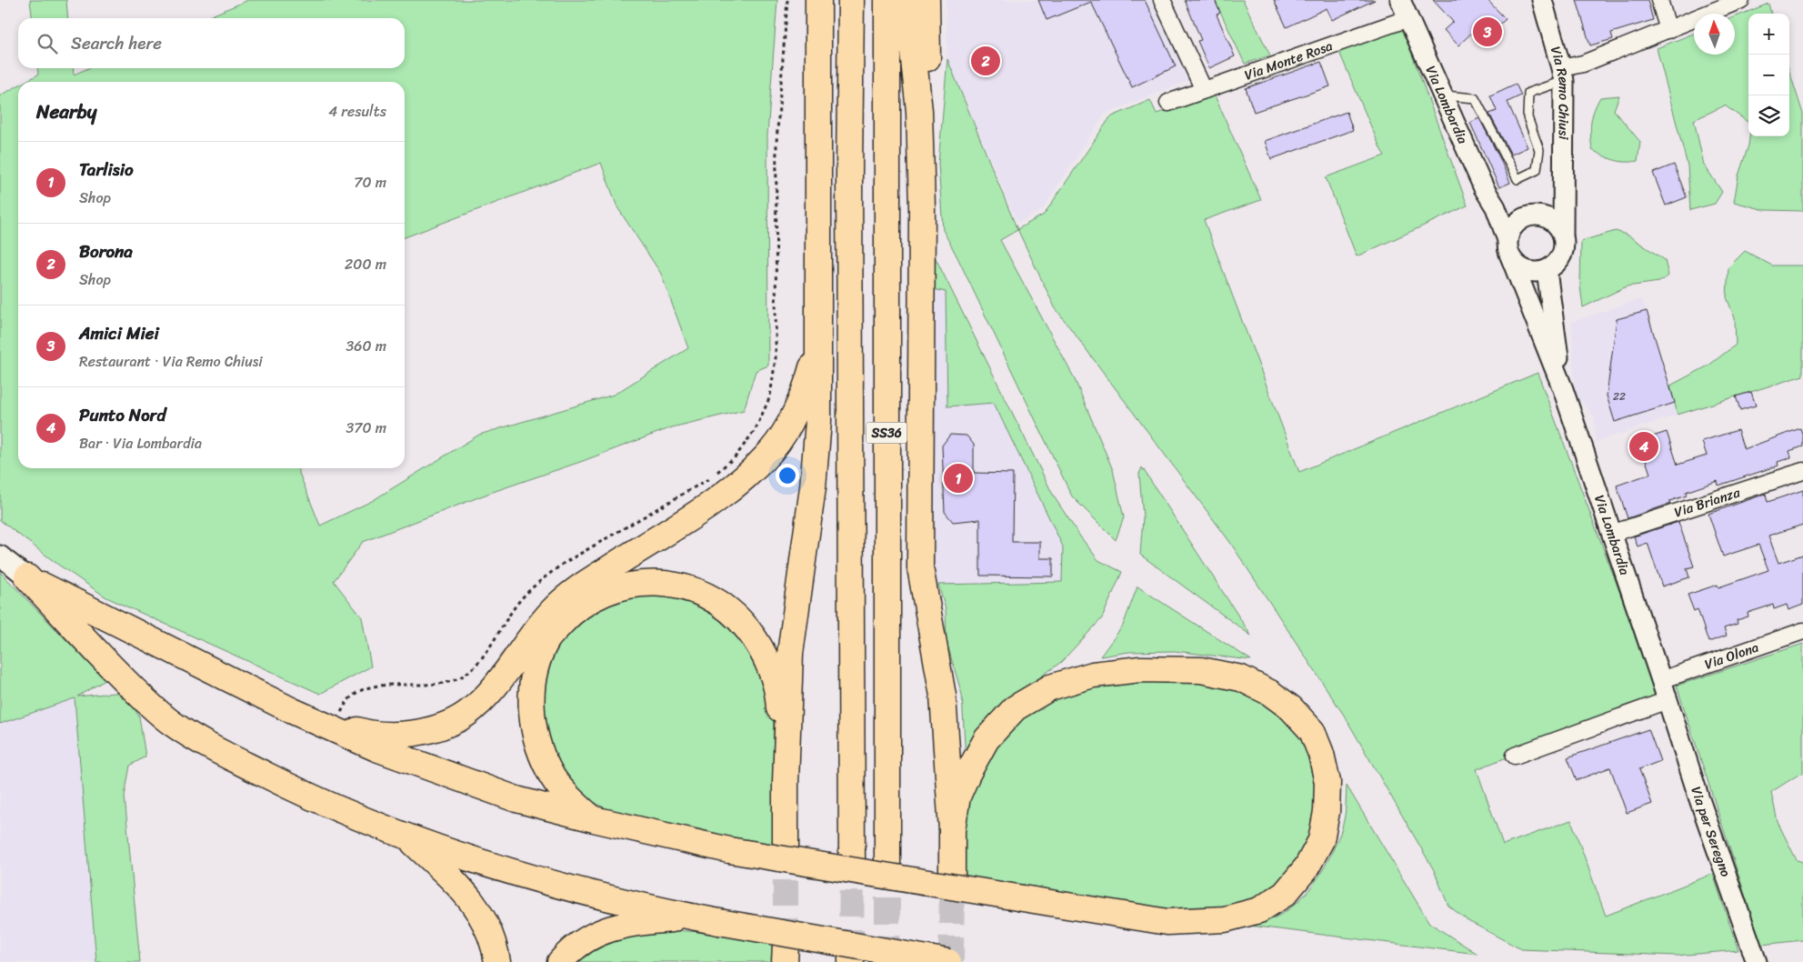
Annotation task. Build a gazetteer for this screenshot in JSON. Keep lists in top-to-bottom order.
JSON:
{
  "streets": {
    "highway": ["SS36"],
    "street": [
      "Via Monte Rosa",
      "Via Remo Chiusi",
      "Via Lombardia",
      "Via Brianza",
      "Via Olona",
      "Via per Seregno"
    ]
  },
  "crossings": [
    ["Via Monte Rosa", "Via Lombardia"],
    ["Via Remo Chiusi", "Via Lombardia"],
    ["Via Lombardia", "Via Brianza"],
    ["Via Lombardia", "Via Olona"],
    ["Via Lombardia", "Via per Seregno"],
    ["Via Olona", "Via per Seregno"]
  ],
  "house_numbers": ["22"],
  "north": "top",
  "page": {
    "map_buttons": ["+", "−"],
    "pins": [
      "3",
      "2",
      "4",
      "1"
    ],
    "search": "Search here",
    "heading": ["Nearby", "4 results"],
    "list": [
      {
        "mark": "1",
        "name": "Tarlisio",
        "note": "Shop",
        "value": "70 m"
      },
      {
        "mark": "2",
        "name": "Borona",
        "note": "Shop",
        "value": "200 m"
      },
      {
        "mark": "3",
        "name": "Amici Miei",
        "note": "Restaurant · Via Remo Chiusi",
        "value": "360 m"
      },
      {
        "mark": "4",
        "name": "Punto Nord",
        "note": "Bar · Via Lombardia",
        "value": "370 m"
      }
    ]
  }
}
